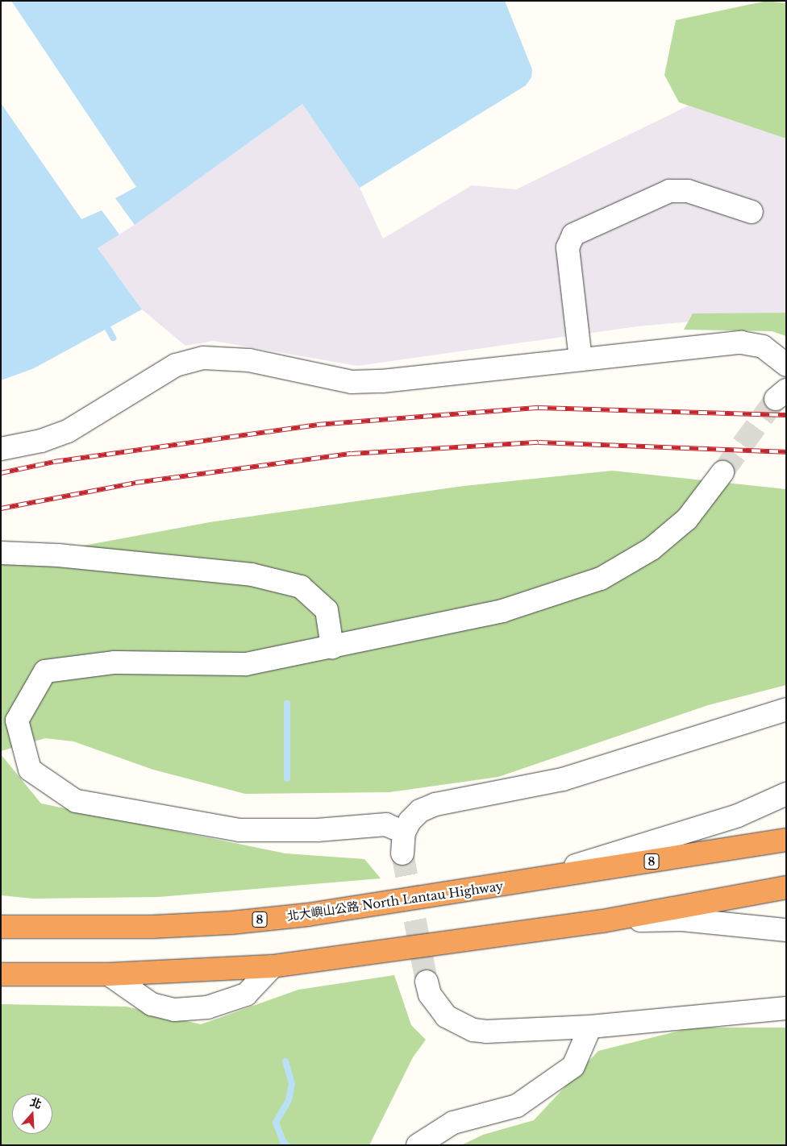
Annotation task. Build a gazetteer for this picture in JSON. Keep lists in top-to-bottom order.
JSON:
{
  "streets": {
    "highway": ["8", "北大嶼山公路 North Lantau Highway"]
  },
  "north": "top"
}
